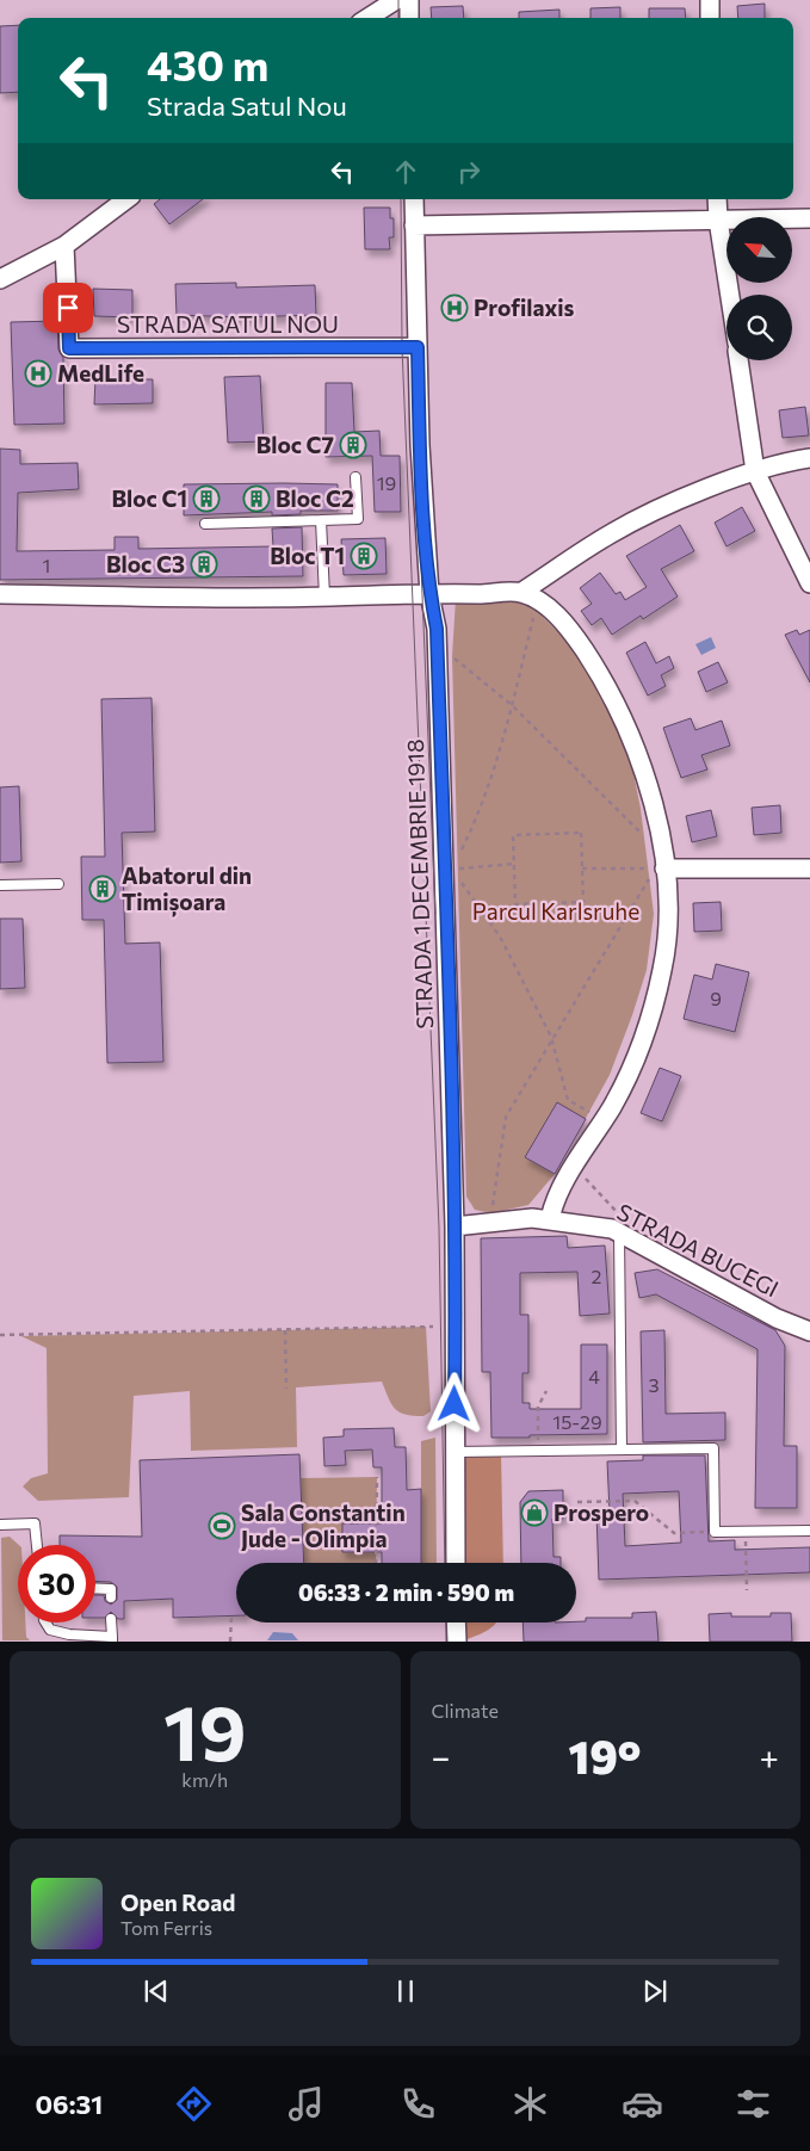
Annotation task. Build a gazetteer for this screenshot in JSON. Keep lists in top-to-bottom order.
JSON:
{
  "streets": {
    "street": ["STRADA SATUL NOU", "STRADA 1 DECEMBRIE 1918", "STRADA BUCEGI"]
  },
  "crossings": [
    ["STRADA SATUL NOU", "STRADA 1 DECEMBRIE 1918"],
    ["STRADA 1 DECEMBRIE 1918", "STRADA BUCEGI"]
  ],
  "parks": ["Parcul Karlsruhe"],
  "places": {
    "hospital": ["Profilaxis", "MedLife"],
    "building": [
      "Bloc C7",
      "Bloc C1",
      "Bloc C2",
      "Bloc T1",
      "Bloc C3",
      "Abatorul din Timișoara"
    ],
    "shop": ["Prospero"],
    "sports": ["Sala Constantin Jude - Olimpia"]
  },
  "house_numbers": [
    "19",
    "1",
    "9",
    "2",
    "4",
    "3",
    "15-29"
  ],
  "north": "top left",
  "page": {
    "turn": ["430 m", "Strada Satul Nou"],
    "limit": "30",
    "trip": "06:33 · 2 min · 590 m",
    "tile": [
      ["19", "km/h"],
      "Climate"
    ],
    "heat": ["−", "19°", "+"],
    "song": ["Open Road", "Tom Ferris"],
    "tabs": "06:31"
  }
}
